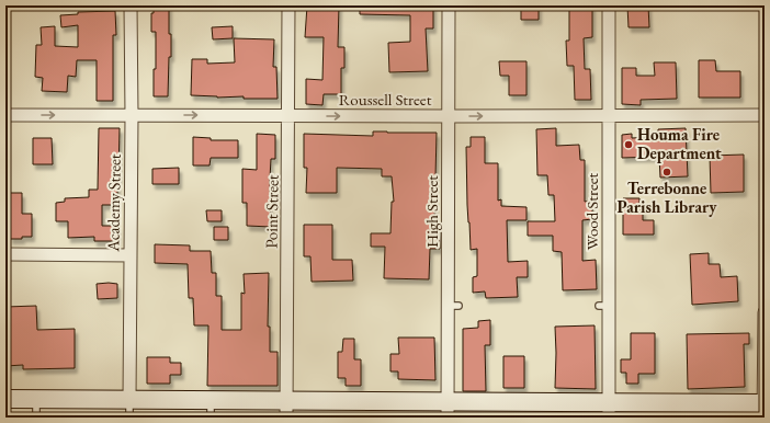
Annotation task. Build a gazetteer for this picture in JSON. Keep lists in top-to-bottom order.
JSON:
{
  "streets": {
    "street": [
      "Roussell Street",
      "Academy Street",
      "Point Street",
      "High Street",
      "Wood Street"
    ]
  },
  "crossings": [
    ["Roussell Street", "Academy Street"],
    ["Roussell Street", "Point Street"],
    ["Roussell Street", "High Street"],
    ["Roussell Street", "Wood Street"]
  ],
  "one_way": ["Roussell Street"],
  "places": ["Houma Fire Department", "Terrebonne Parish Library"]
}
